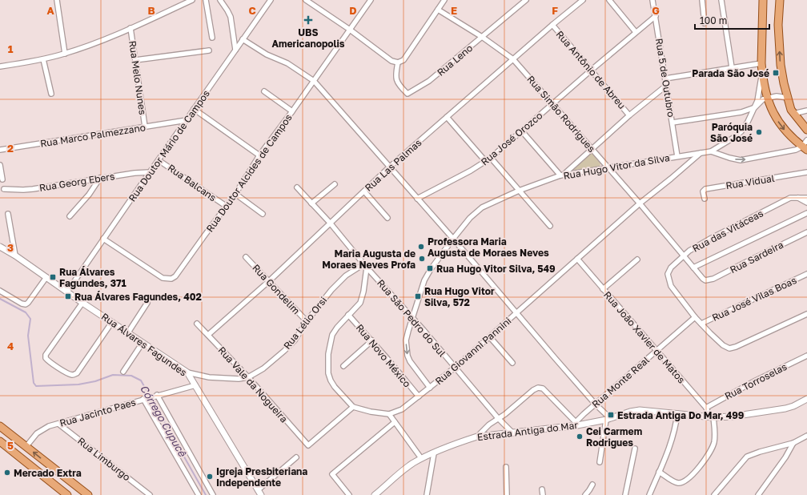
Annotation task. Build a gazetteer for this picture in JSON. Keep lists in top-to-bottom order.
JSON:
{
  "streets": {
    "street": [
      "Rua Leno",
      "Rua Antônio de Abreu",
      "Rua Melo Nunes",
      "Rua 5 de Outubro",
      "Rua Simão Rodrigues",
      "Rua Marco Palmezzano",
      "Rua José Orozco",
      "Rua Doutor Mário de Campos",
      "Rua Las Palmas",
      "Rua Hugo Vitor da Silva",
      "Rua Doutor Alcides de Campos",
      "Rua Georg Ebers",
      "Rua Vidual",
      "Rua Balcans",
      "Rua das Vitáceas",
      "Rua Sardeira",
      "Rua Gondelim",
      "Rua José Vilas Boas",
      "Rua São Pedro do Sul",
      "Rua Lélio Orsi",
      "Rua João Xavier de Matos",
      "Rua Álvares Fagundes",
      "Rua Giovanni Pannini",
      "Rua Novo México",
      "Rua Torroselas",
      "Rua Monte Real",
      "Rua Vale da Nogueira",
      "Rua Jacinto Paes",
      "Estrada Antiga do Mar",
      "Rua Limburgo"
    ]
  },
  "crossings": [
    ["Rua Leno", "Rua Simão Rodrigues"],
    ["Rua Antônio de Abreu", "Rua José Orozco"],
    ["Rua Antônio de Abreu", "Rua Las Palmas"],
    ["Rua Melo Nunes", "Rua Marco Palmezzano"],
    ["Rua 5 de Outubro", "Rua José Orozco"],
    ["Rua 5 de Outubro", "Rua Hugo Vitor da Silva"],
    ["Rua Simão Rodrigues", "Rua José Orozco"],
    ["Rua Simão Rodrigues", "Rua Las Palmas"],
    ["Rua Simão Rodrigues", "Rua Hugo Vitor da Silva"],
    ["Rua Simão Rodrigues", "Rua das Vitáceas"],
    ["Rua Simão Rodrigues", "Rua Sardeira"],
    ["Rua Simão Rodrigues", "Rua Giovanni Pannini"],
    ["Rua Marco Palmezzano", "Rua Doutor Mário de Campos"],
    ["Rua Doutor Mário de Campos", "Rua Doutor Alcides de Campos"],
    ["Rua Doutor Mário de Campos", "Rua Georg Ebers"],
    ["Rua Doutor Mário de Campos", "Rua Balcans"],
    ["Rua Doutor Mário de Campos", "Rua Álvares Fagundes"],
    ["Rua Las Palmas", "Rua Gondelim"],
    ["Rua Las Palmas", "Rua São Pedro do Sul"],
    ["Rua Las Palmas", "Rua Vale da Nogueira"],
    ["Rua Hugo Vitor da Silva", "Rua São Pedro do Sul"],
    ["Rua Hugo Vitor da Silva", "Rua Giovanni Pannini"],
    ["Rua Doutor Alcides de Campos", "Rua Balcans"],
    ["Rua das Vitáceas", "Rua José Vilas Boas"],
    ["Rua das Vitáceas", "Rua Monte Real"],
    ["Rua Gondelim", "Rua Lélio Orsi"],
    ["Rua São Pedro do Sul", "Rua Lélio Orsi"],
    ["Rua São Pedro do Sul", "Rua Giovanni Pannini"],
    ["Rua São Pedro do Sul", "Estrada Antiga do Mar"],
    ["Rua Lélio Orsi", "Rua Álvares Fagundes"],
    ["Rua Lélio Orsi", "Rua Vale da Nogueira"],
    ["Rua João Xavier de Matos", "Rua Giovanni Pannini"],
    ["Rua João Xavier de Matos", "Rua Torroselas"],
    ["Rua João Xavier de Matos", "Rua Monte Real"],
    ["Rua João Xavier de Matos", "Estrada Antiga do Mar"],
    ["Rua Álvares Fagundes", "Rua Jacinto Paes"],
    ["Rua Giovanni Pannini", "Rua Novo México"],
    ["Rua Monte Real", "Estrada Antiga do Mar"],
    ["Rua Jacinto Paes", "Rua Limburgo"]
  ],
  "water": ["Córrego Cupucê"],
  "places": {
    "health": ["UBS Americanopolis"],
    "transit": [
      "Parada São José",
      "Rua Hugo Vitor Silva, 549",
      "Rua Álvares Fagundes, 371",
      "Rua Álvares Fagundes, 402",
      "Rua Hugo Vitor Silva, 572",
      "Estrada Antiga Do Mar, 499"
    ],
    "other": [
      "Paróquia São José",
      "Professora Maria Augusta de Moraes Neves",
      "Maria Augusta de Moraes Neves Profa",
      "Cei Carmem Rodrigues",
      "Mercado Extra",
      "Igreja Presbiteriana Independente"
    ]
  },
  "scale_bar": "100 m",
  "grid": {
    "columns": [
      "A",
      "B",
      "C",
      "D",
      "E",
      "F",
      "G"
    ],
    "rows": [
      "1",
      "2",
      "3",
      "4",
      "5"
    ]
  }
}
